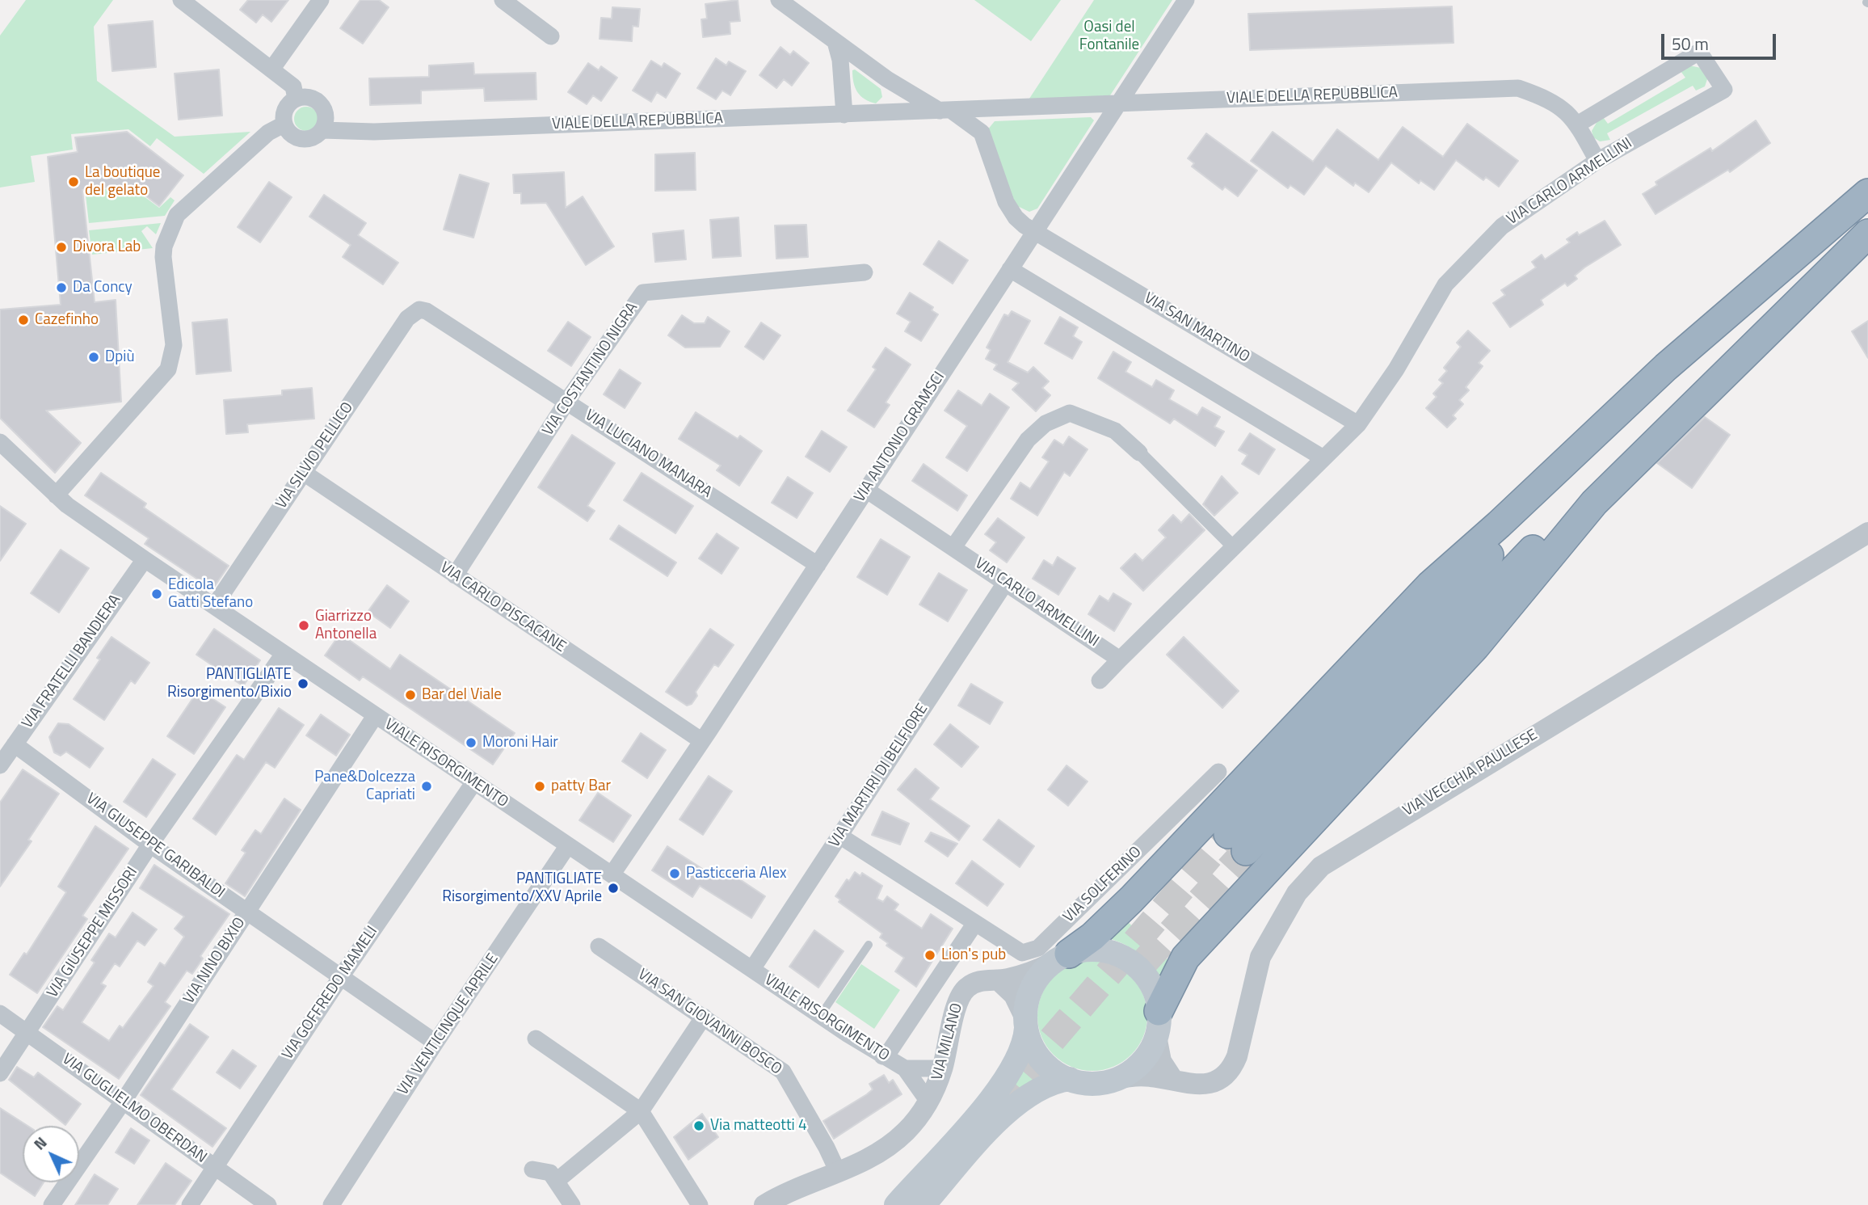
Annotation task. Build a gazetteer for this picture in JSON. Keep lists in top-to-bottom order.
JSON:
{
  "streets": {
    "street": [
      "VIALE DELLA REPUBBLICA",
      "VIA CARLO ARMELLINI",
      "VIA SAN MARTINO",
      "VIA COSTANTINO NIGRA",
      "VIA ANTONIO GRAMSCI",
      "VIA LUCIANO MANARA",
      "VIA SILVIO PELLICO",
      "VIA CARLO PISCACANE",
      "VIA FRATELLI BANDIERA",
      "VIALE RISORGIMENTO",
      "VIA VECCHIA PAULLESE",
      "VIA MARTIRI DI BELFIORE",
      "VIA GIUSEPPE GARIBALDI",
      "VIA SOLFERINO",
      "VIA GIUSEPPE MISSORI",
      "VIA NINO BIXIO",
      "VIA GOFFREDO MAMELI",
      "VIA SAN GIOVANNI BOSCO",
      "VIA VENTICINQUE APRILE",
      "VIA MILANO",
      "VIA GUGLIELMO OBERDAN"
    ]
  },
  "crossings": [
    ["VIALE DELLA REPUBBLICA", "VIA CARLO ARMELLINI"],
    ["VIALE DELLA REPUBBLICA", "VIA ANTONIO GRAMSCI"],
    ["VIA CARLO ARMELLINI", "VIA SAN MARTINO"],
    ["VIA CARLO ARMELLINI", "VIA ANTONIO GRAMSCI"],
    ["VIA CARLO ARMELLINI", "VIA MARTIRI DI BELFIORE"],
    ["VIA SAN MARTINO", "VIA ANTONIO GRAMSCI"],
    ["VIA COSTANTINO NIGRA", "VIA LUCIANO MANARA"],
    ["VIA COSTANTINO NIGRA", "VIA CARLO PISCACANE"],
    ["VIA ANTONIO GRAMSCI", "VIA LUCIANO MANARA"],
    ["VIA ANTONIO GRAMSCI", "VIA CARLO PISCACANE"],
    ["VIA ANTONIO GRAMSCI", "VIALE RISORGIMENTO"],
    ["VIA LUCIANO MANARA", "VIA SILVIO PELLICO"],
    ["VIA SILVIO PELLICO", "VIA CARLO PISCACANE"],
    ["VIA SILVIO PELLICO", "VIALE RISORGIMENTO"],
    ["VIA FRATELLI BANDIERA", "VIALE RISORGIMENTO"],
    ["VIA FRATELLI BANDIERA", "VIA GIUSEPPE GARIBALDI"],
    ["VIALE RISORGIMENTO", "VIA MARTIRI DI BELFIORE"],
    ["VIALE RISORGIMENTO", "VIA GIUSEPPE MISSORI"],
    ["VIALE RISORGIMENTO", "VIA NINO BIXIO"],
    ["VIALE RISORGIMENTO", "VIA GOFFREDO MAMELI"],
    ["VIALE RISORGIMENTO", "VIA VENTICINQUE APRILE"],
    ["VIALE RISORGIMENTO", "VIA MILANO"],
    ["VIA VECCHIA PAULLESE", "VIA MILANO"],
    ["VIA MARTIRI DI BELFIORE", "VIA SOLFERINO"],
    ["VIA GIUSEPPE GARIBALDI", "VIA GIUSEPPE MISSORI"],
    ["VIA GIUSEPPE GARIBALDI", "VIA NINO BIXIO"],
    ["VIA GIUSEPPE GARIBALDI", "VIA GOFFREDO MAMELI"],
    ["VIA GIUSEPPE GARIBALDI", "VIA VENTICINQUE APRILE"],
    ["VIA GIUSEPPE MISSORI", "VIA GUGLIELMO OBERDAN"],
    ["VIA NINO BIXIO", "VIA GUGLIELMO OBERDAN"],
    ["VIA GOFFREDO MAMELI", "VIA GUGLIELMO OBERDAN"],
    ["VIA SAN GIOVANNI BOSCO", "VIA MILANO"]
  ],
  "parks": ["Oasi del Fontanile"],
  "places": [
    "La boutique del gelato",
    "Divora Lab",
    "Da Concy",
    "Cazefinho",
    "Dpiù",
    "Edicola Gatti Stefano",
    "Giarrizzo Antonella",
    "PANTIGLIATE Risorgimento/Bixio",
    "Bar del Viale",
    "Moroni Hair",
    "Pane&Dolcezza Capriati",
    "patty Bar",
    "Pasticceria Alex",
    "PANTIGLIATE Risorgimento/XXV Aprile",
    "Lion's pub",
    "Via matteotti 4"
  ],
  "scale_bar": "50 m",
  "north": "top left"
}
